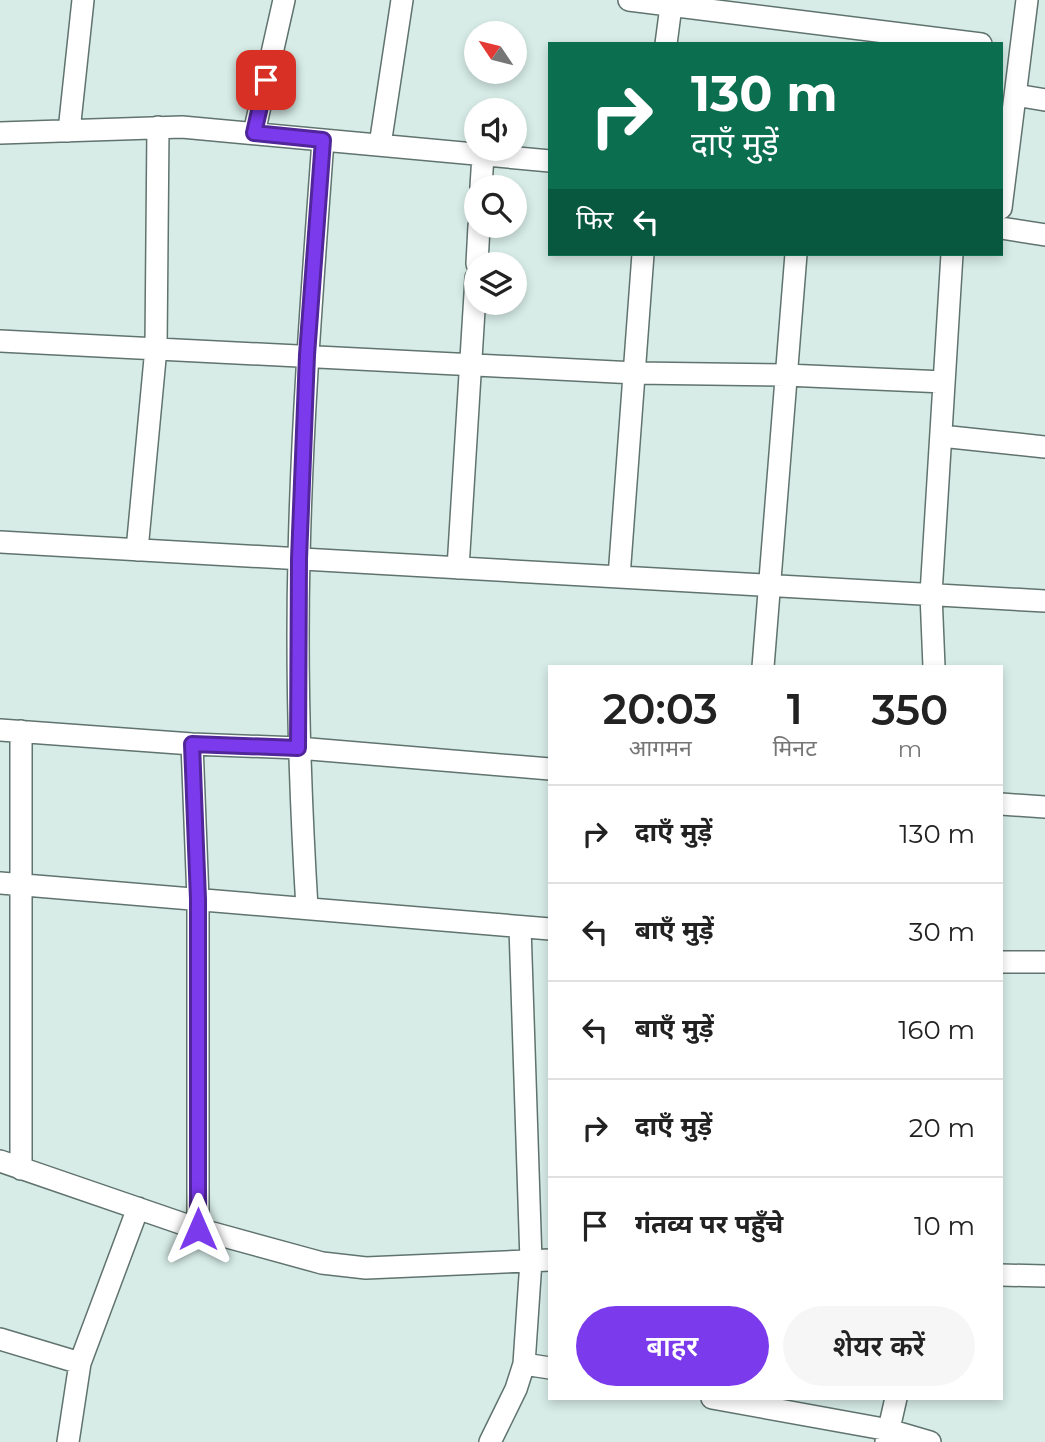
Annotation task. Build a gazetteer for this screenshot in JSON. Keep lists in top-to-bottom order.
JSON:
{
  "north": "top left",
  "page": {
    "turn": ["130 m", "दाएँ मुड़ें"],
    "then": "फिर",
    "eta": [
      "20:03",
      "आगमन",
      "1",
      "मिनट",
      "350",
      "m"
    ],
    "list": [
      {
        "name": "दाएँ मुड़ें",
        "value": "130 m"
      },
      {
        "name": "बाएँ मुड़ें",
        "value": "30 m"
      },
      {
        "name": "बाएँ मुड़ें",
        "value": "160 m"
      },
      {
        "name": "दाएँ मुड़ें",
        "value": "20 m"
      },
      {
        "name": "गंतव्य पर पहुँचे",
        "value": "10 m"
      }
    ],
    "buttons": ["बाहर", "शेयर करें"]
  }
}
